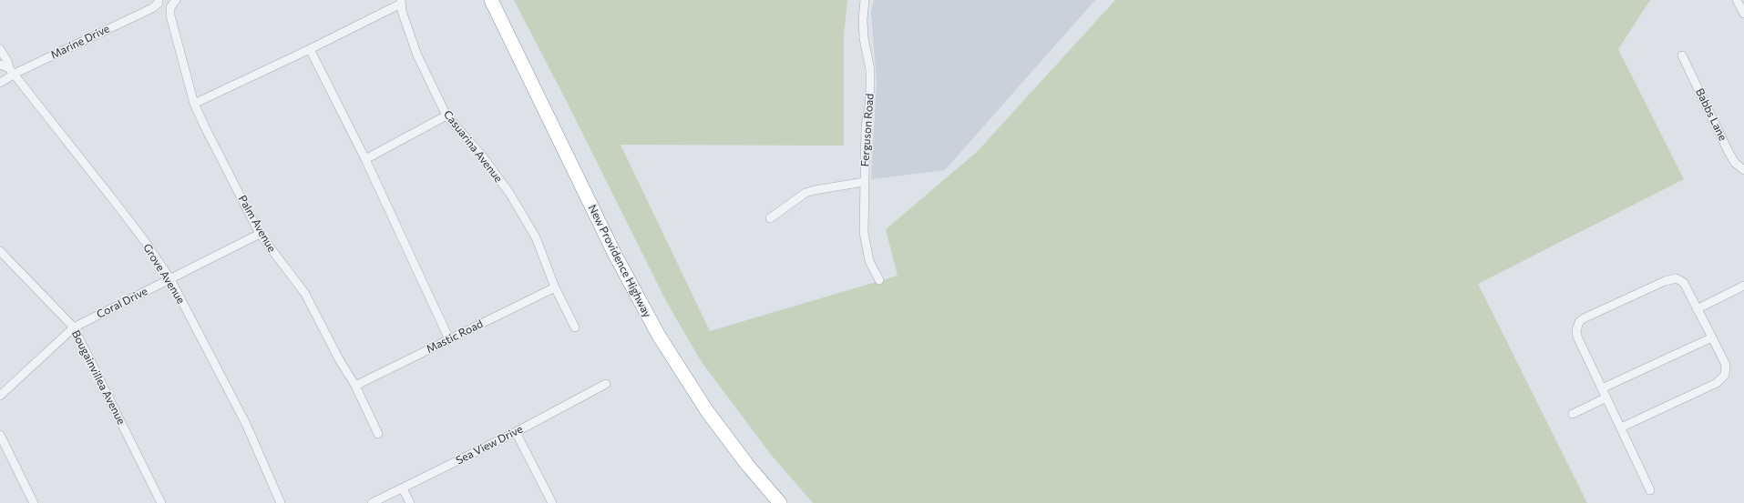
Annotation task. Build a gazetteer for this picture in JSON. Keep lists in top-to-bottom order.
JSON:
{
  "streets": {
    "highway": ["New Providence Highway"],
    "street": [
      "Marine Drive",
      "Babbs Lane",
      "Ferguson Road",
      "Casuarina Avenue",
      "Palm Avenue",
      "Grove Avenue",
      "Coral Drive",
      "Mastic Road",
      "Bougainvillea Avenue",
      "Sea View Drive"
    ]
  },
  "crossings": [
    ["Marine Drive", "Grove Avenue"],
    ["Casuarina Avenue", "Mastic Road"],
    ["Palm Avenue", "Coral Drive"],
    ["Palm Avenue", "Mastic Road"],
    ["Grove Avenue", "Coral Drive"],
    ["Coral Drive", "Bougainvillea Avenue"]
  ]
}
